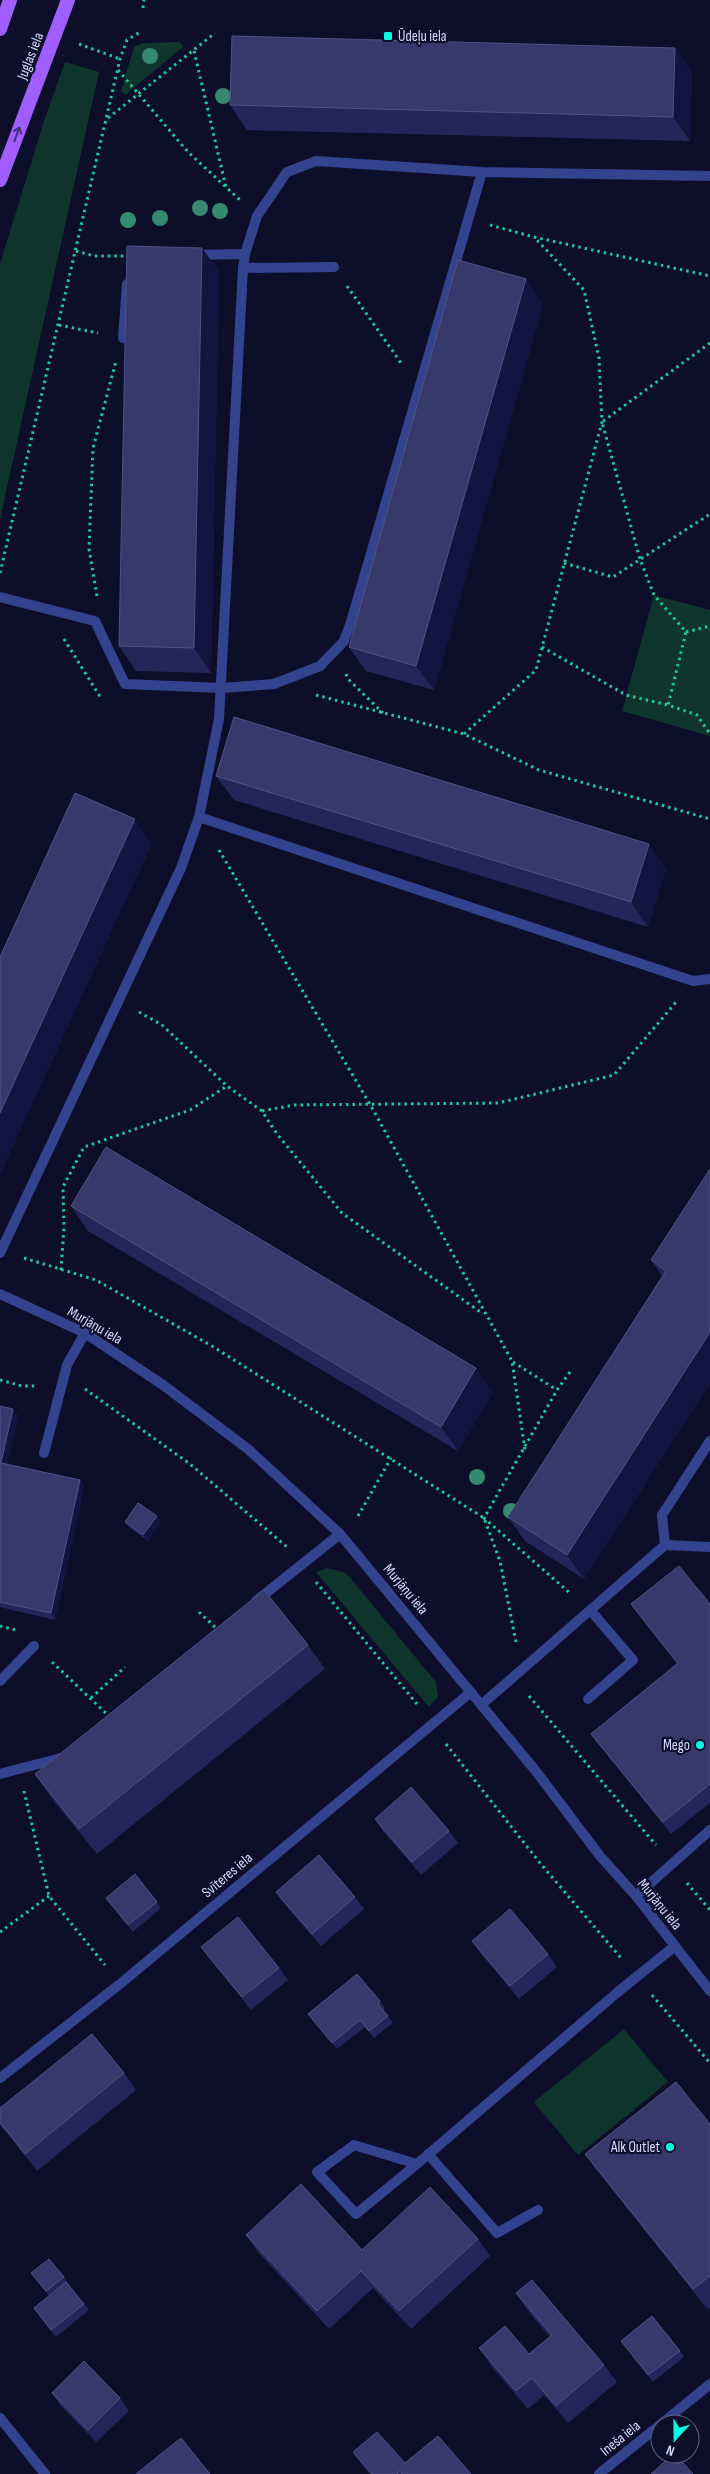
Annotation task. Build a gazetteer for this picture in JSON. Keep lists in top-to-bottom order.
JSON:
{
  "streets": {
    "main road": ["Juglas iela"],
    "street": ["Murjāņu iela", "Svīteres iela", "Ineša iela"]
  },
  "crossings": [
    ["Murjāņu iela", "Svīteres iela"]
  ],
  "one_way": ["Juglas iela"],
  "places": {
    "transit": ["Ūdeļu iela"],
    "other": ["Mego", "Alk Outlet"]
  },
  "north": "bottom"
}
